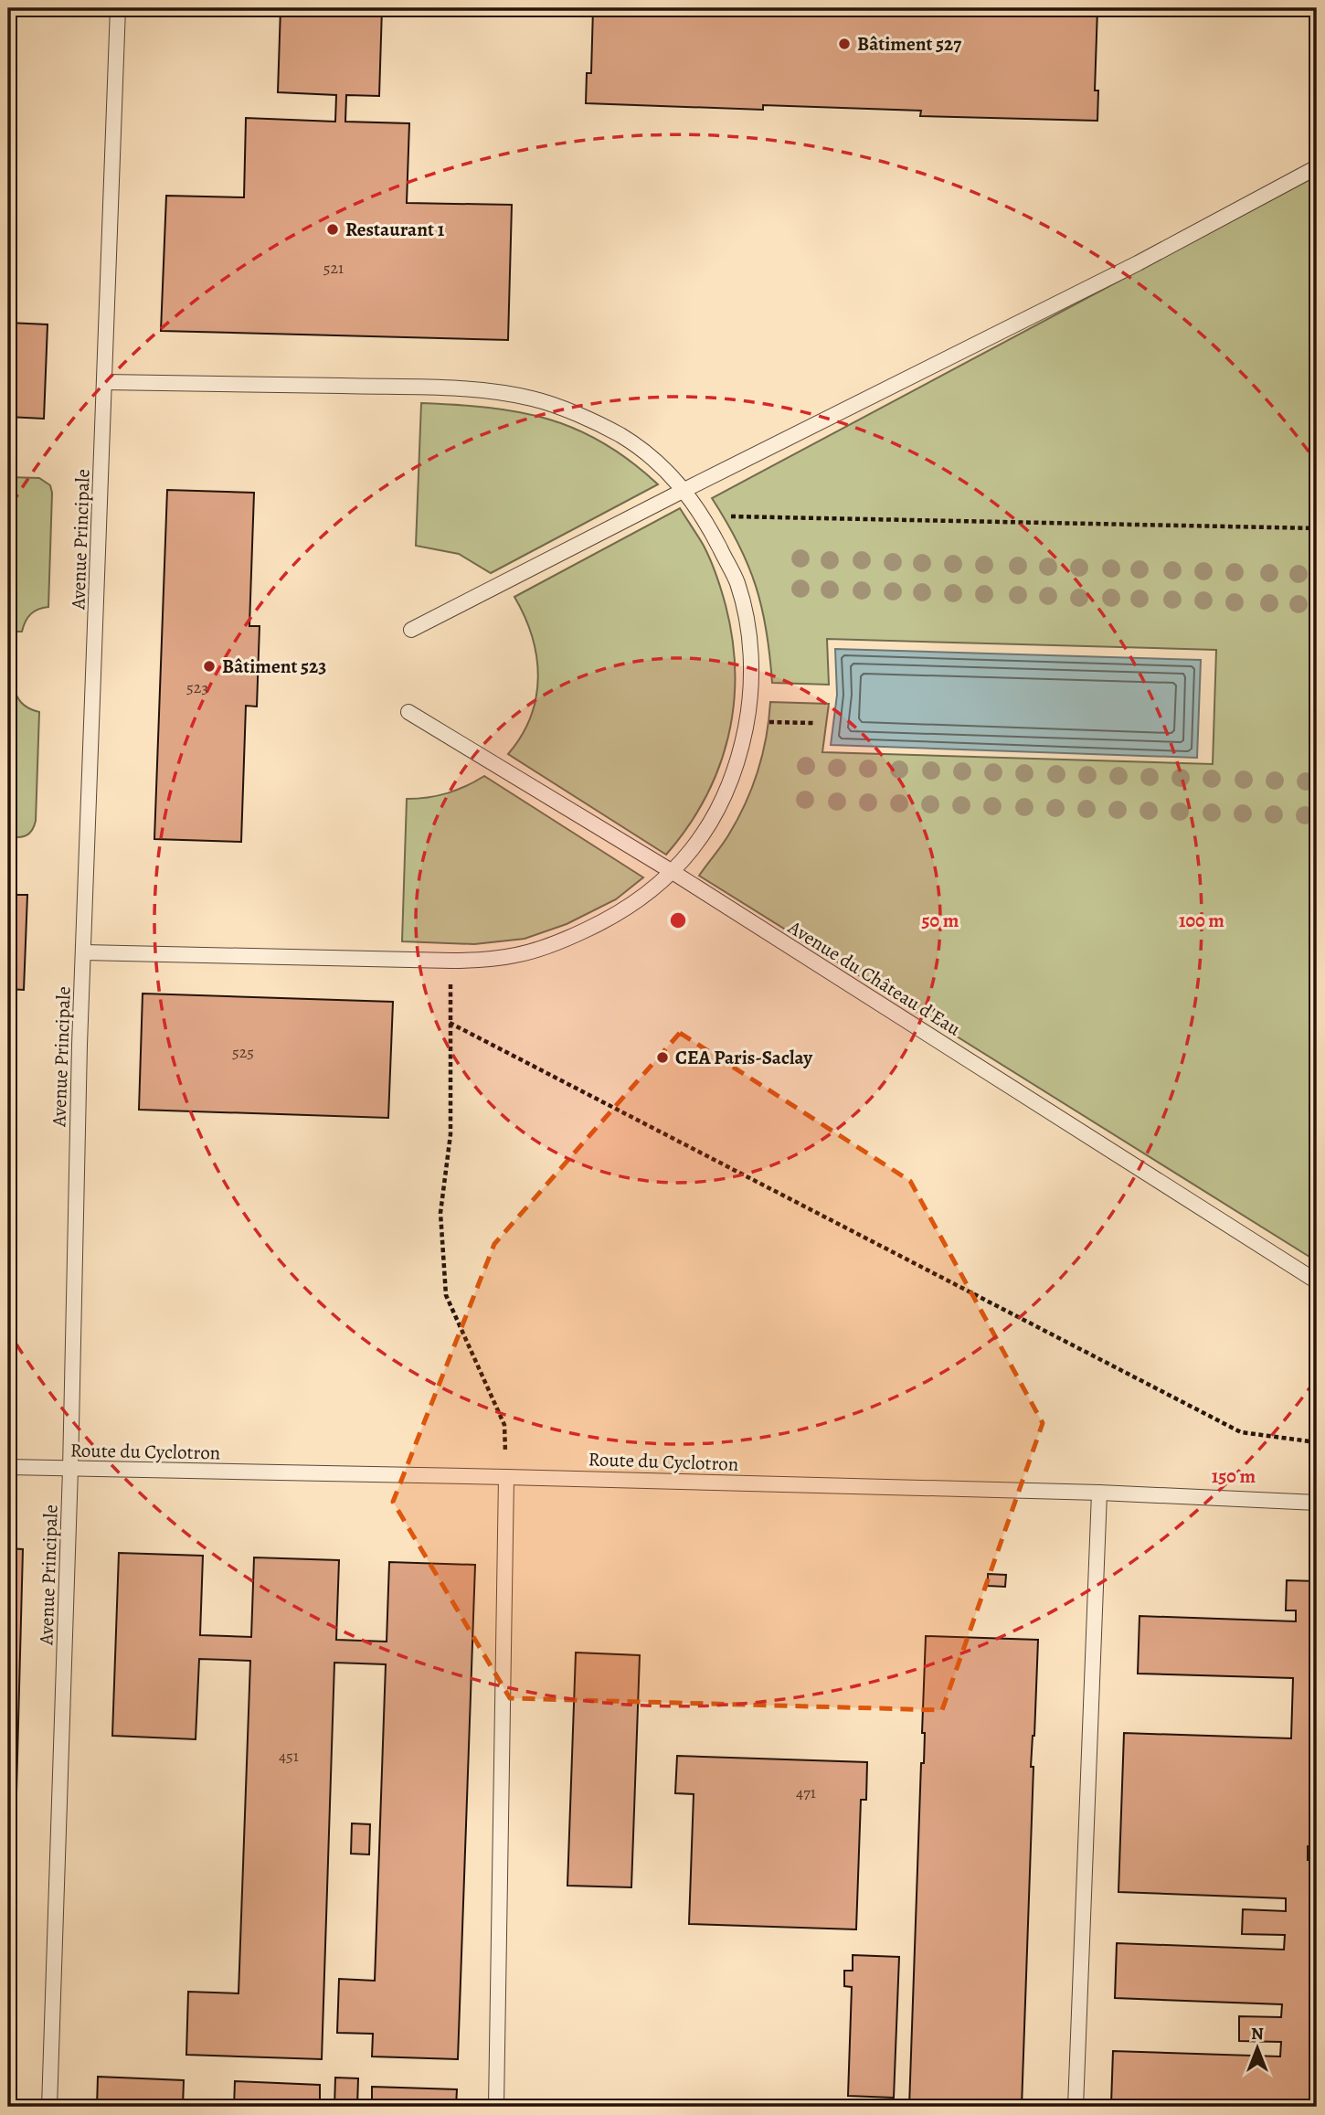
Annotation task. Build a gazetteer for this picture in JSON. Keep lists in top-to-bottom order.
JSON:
{
  "streets": {
    "lane": ["Avenue Principale", "Avenue du Château d'Eau", "Route du Cyclotron"]
  },
  "crossings": [
    ["Avenue Principale", "Route du Cyclotron"]
  ],
  "places": [
    "Bâtiment 527",
    "Restaurant 1",
    "Bâtiment 523",
    "CEA Paris-Saclay"
  ],
  "house_numbers": [
    "521",
    "523",
    "525",
    "451",
    "471"
  ],
  "north": "top",
  "rings": ["50 m", "100 m", "150 m"]
}
